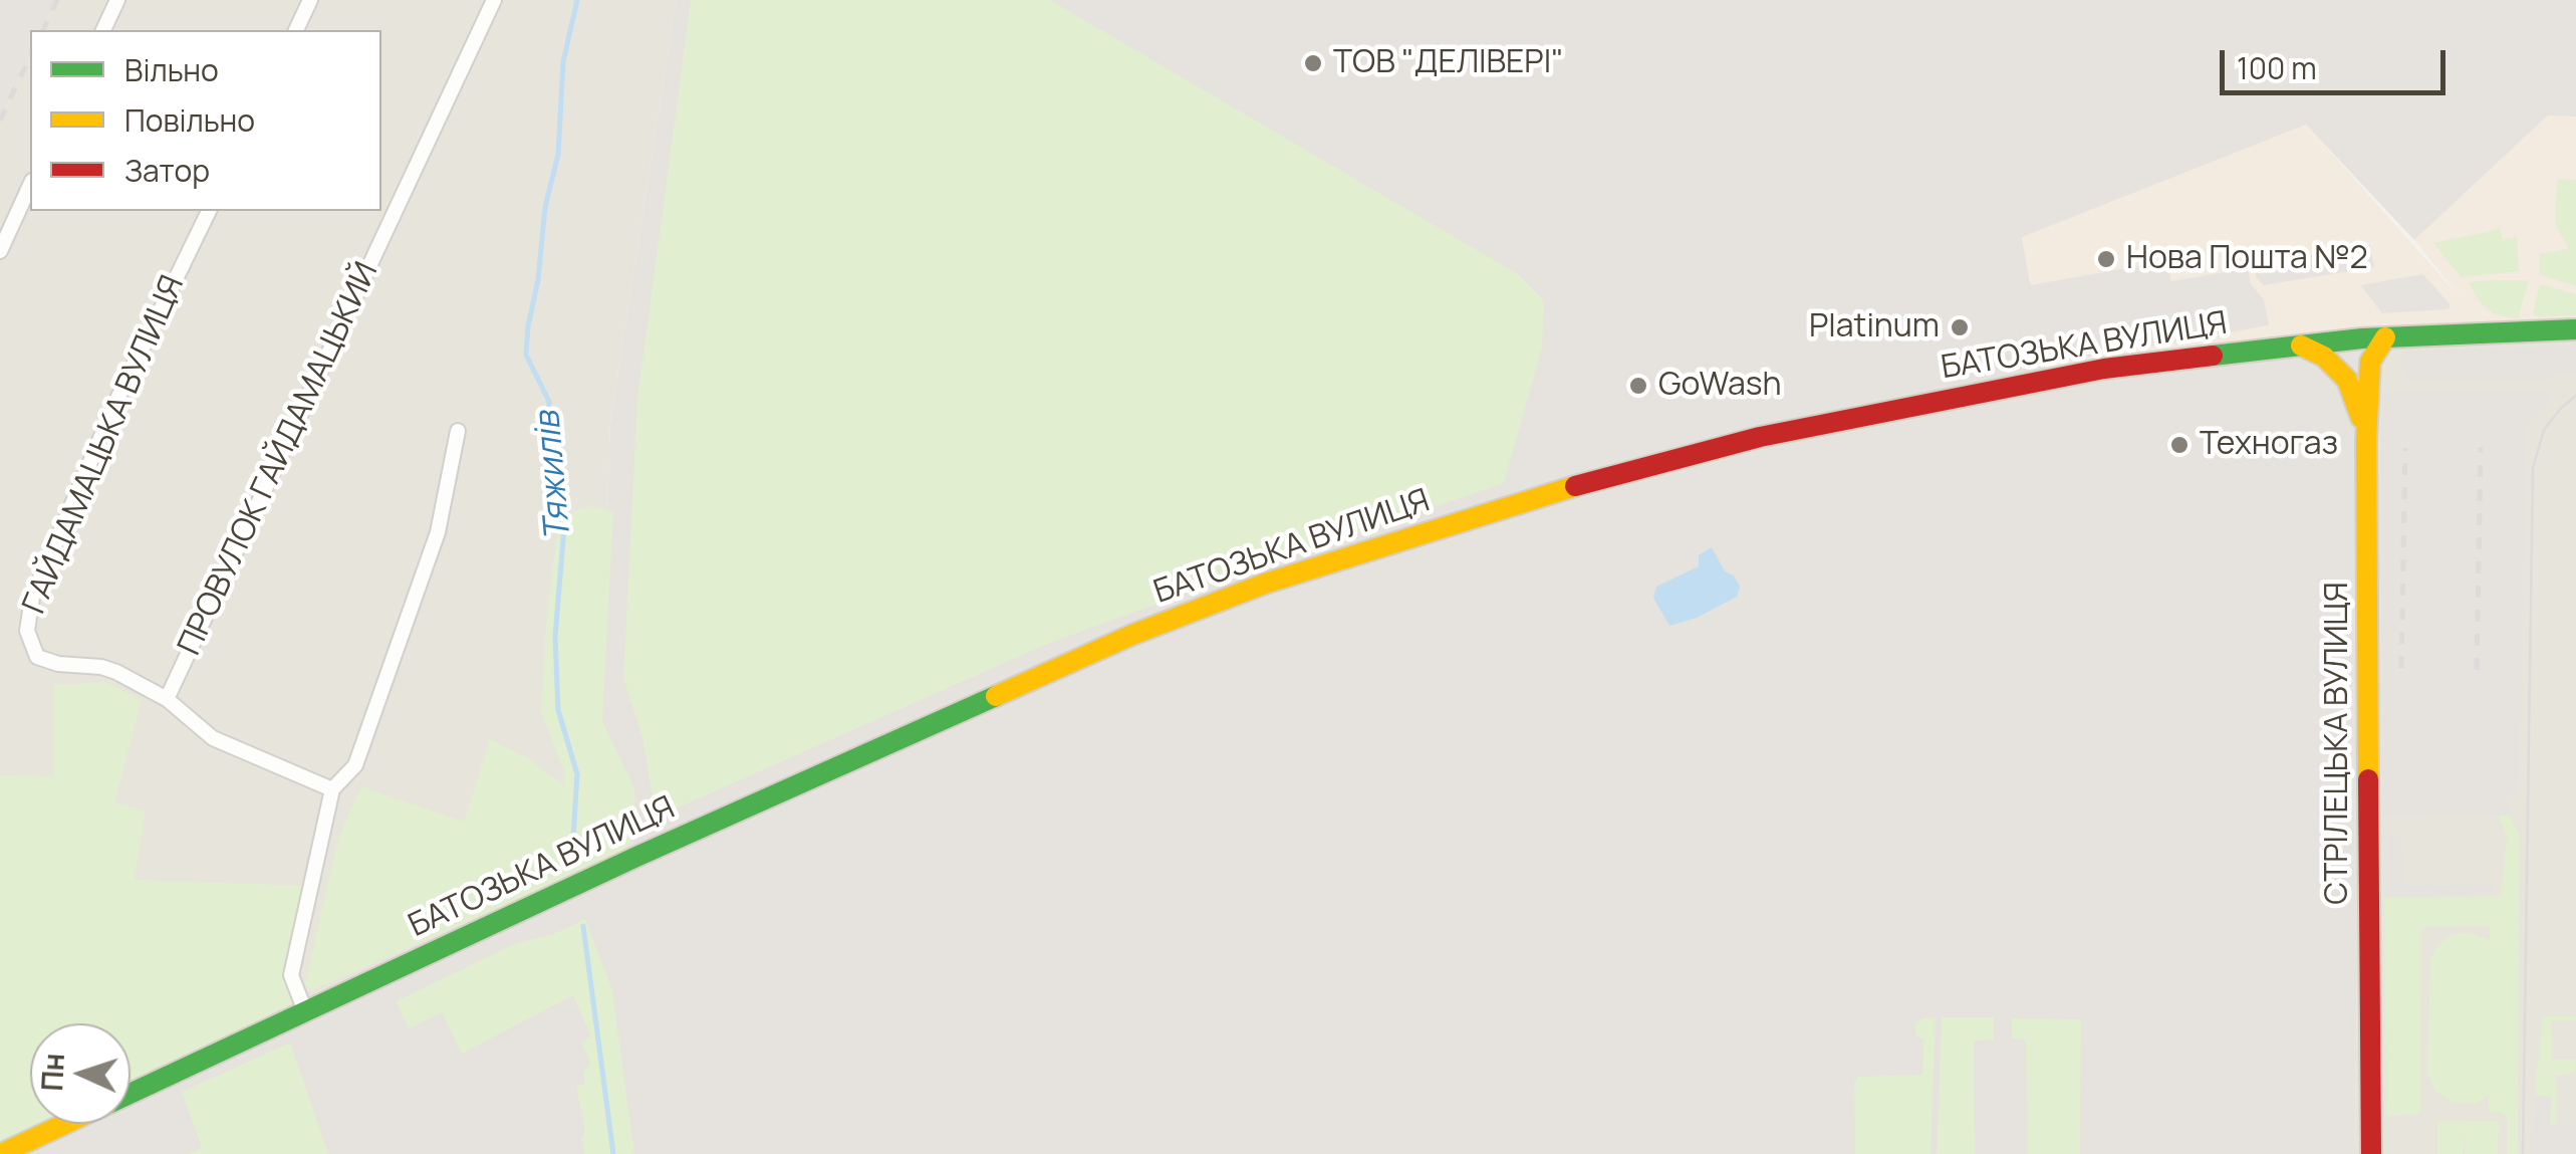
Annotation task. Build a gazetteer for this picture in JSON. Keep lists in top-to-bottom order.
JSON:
{
  "streets": {
    "street": [
      "БАТОЗЬКА ВУЛИЦЯ",
      "ГАЙДАМАЦЬКА ВУЛИЦЯ",
      "ПРОВУЛОК ГАЙДАМАЦЬКИЙ",
      "СТРІЛЕЦЬКА ВУЛИЦЯ"
    ]
  },
  "crossings": [
    ["БАТОЗЬКА ВУЛИЦЯ", "СТРІЛЕЦЬКА ВУЛИЦЯ"],
    ["ГАЙДАМАЦЬКА ВУЛИЦЯ", "ПРОВУЛОК ГАЙДАМАЦЬКИЙ"]
  ],
  "water": ["Тяжилів"],
  "places": [
    "ТОВ \"ДЕЛІВЕРІ\"",
    "Нова Пошта №2",
    "Platinum",
    "GoWash",
    "Техногаз"
  ],
  "legend": ["Вільно", "Повільно", "Затор"],
  "scale_bar": "100 m",
  "north": "left"
}
